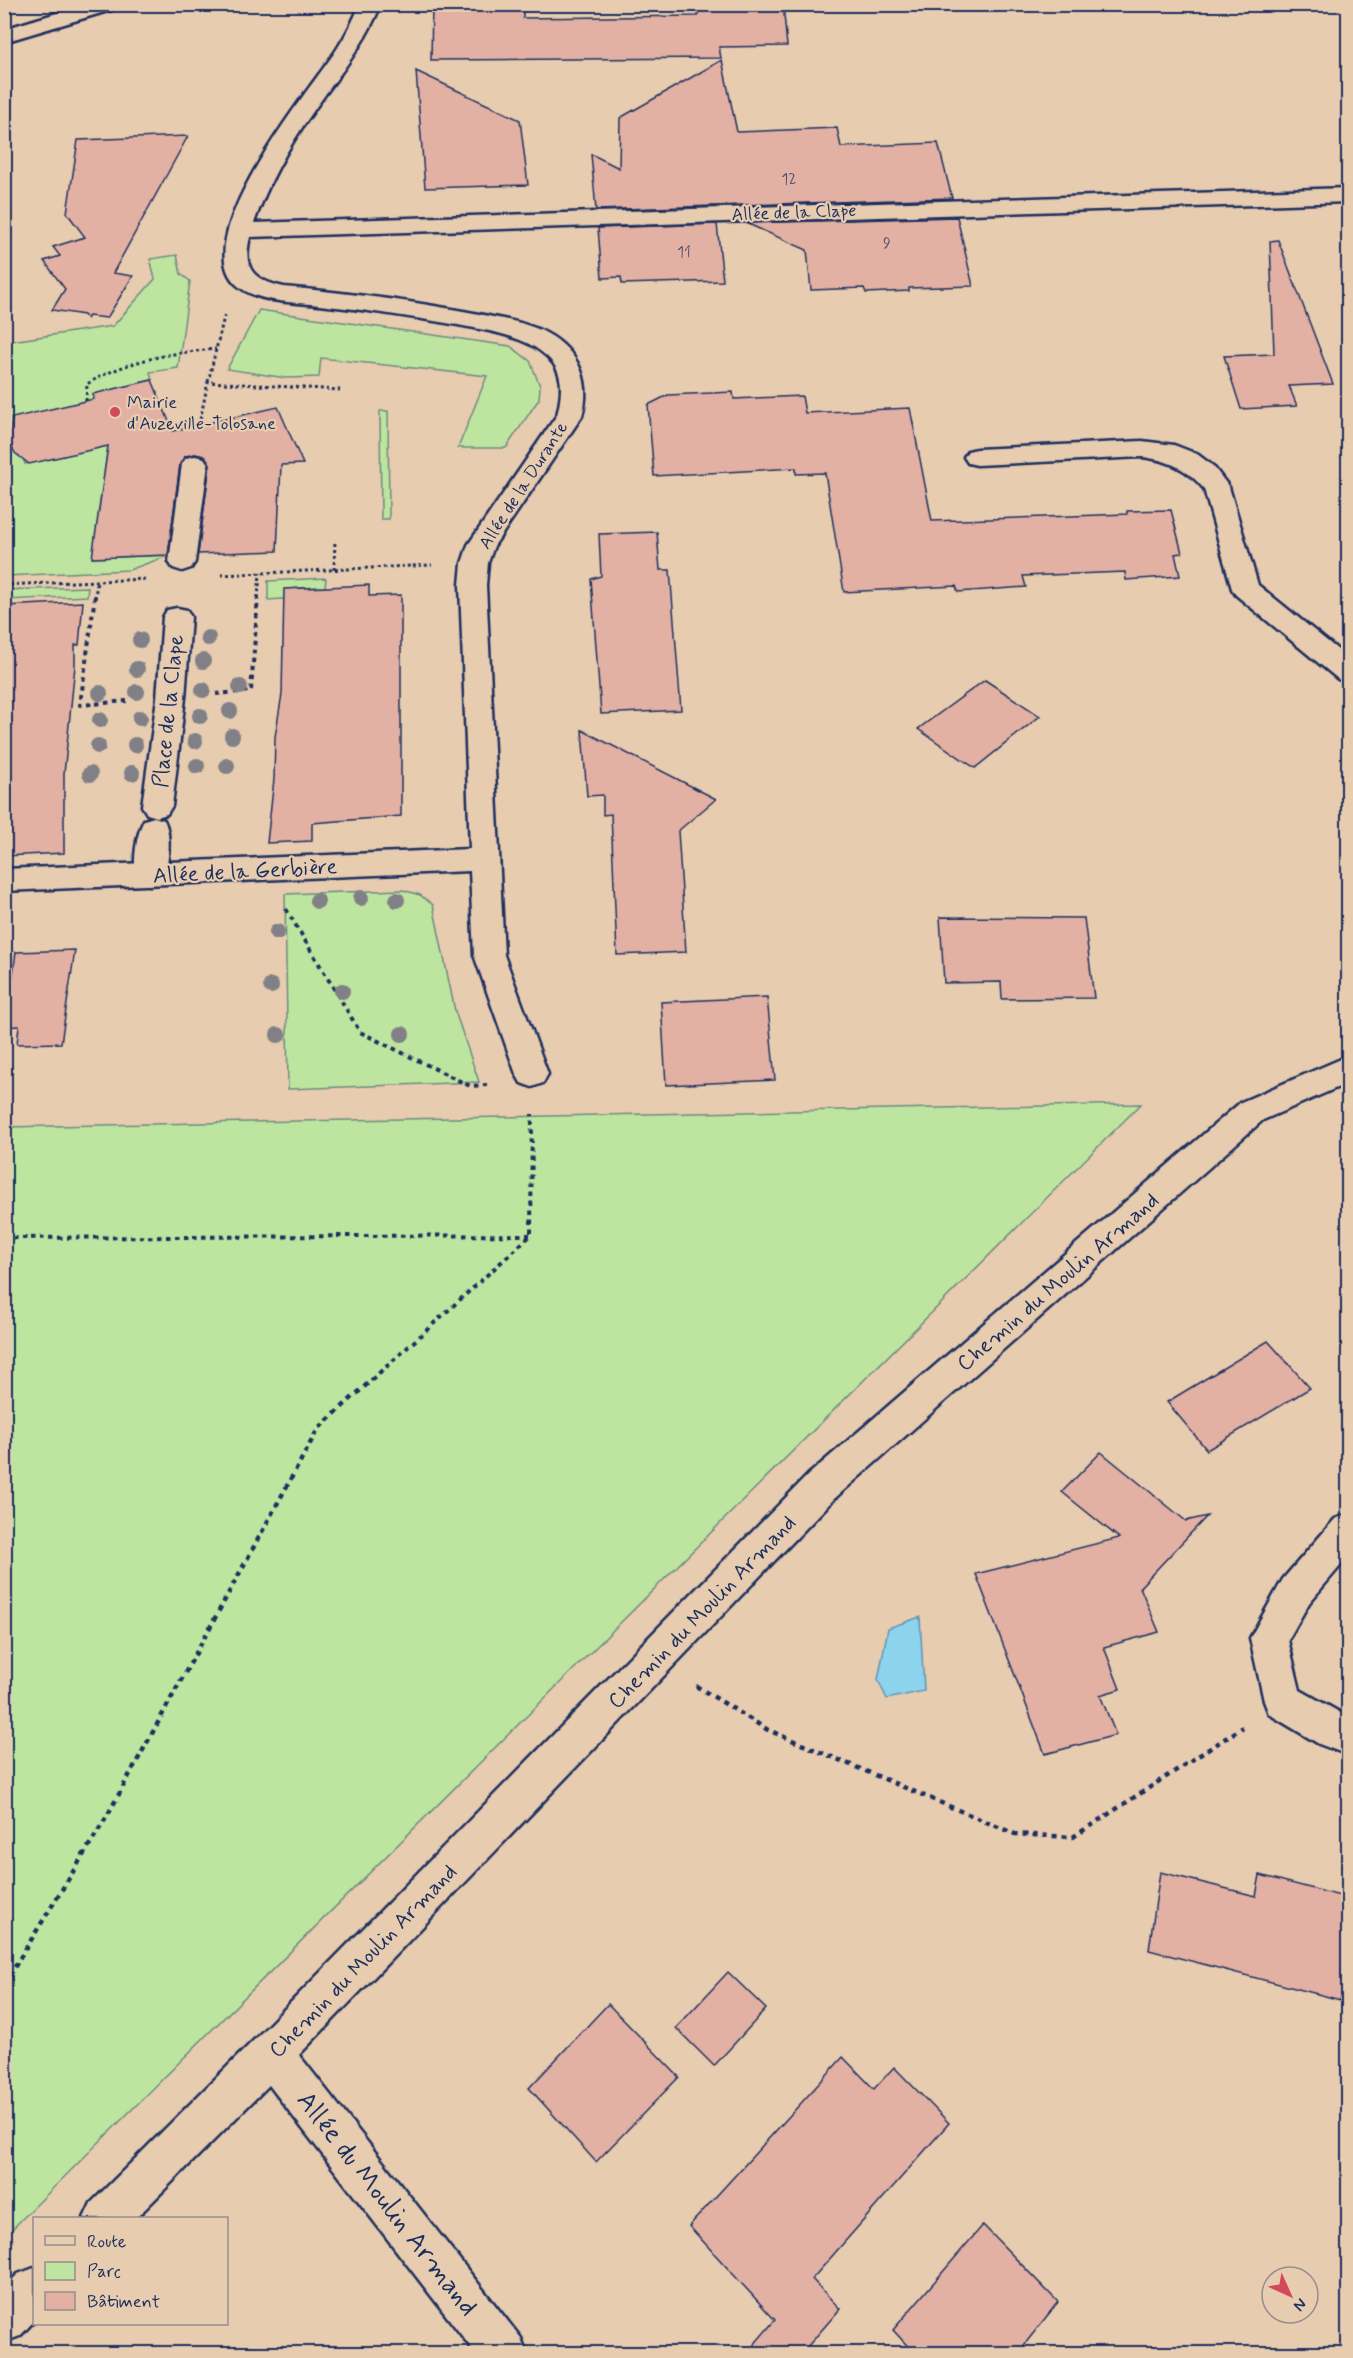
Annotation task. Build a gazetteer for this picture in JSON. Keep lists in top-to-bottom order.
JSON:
{
  "streets": {
    "street": [
      "Allée de la Clape",
      "Allée de la Durante",
      "Place de la Clape",
      "Allée de la Gerbière",
      "Chemin du Moulin Armand",
      "Allée du Moulin Armand"
    ]
  },
  "crossings": [
    ["Allée de la Clape", "Allée de la Durante"],
    ["Allée de la Durante", "Allée de la Gerbière"],
    ["Place de la Clape", "Allée de la Gerbière"],
    ["Chemin du Moulin Armand", "Allée du Moulin Armand"]
  ],
  "places": ["Mairie d'Auzeville-Tolosane"],
  "house_numbers": ["12", "9", "11"],
  "legend": ["Route", "Parc", "Bâtiment"],
  "north": "bottom right"
}
